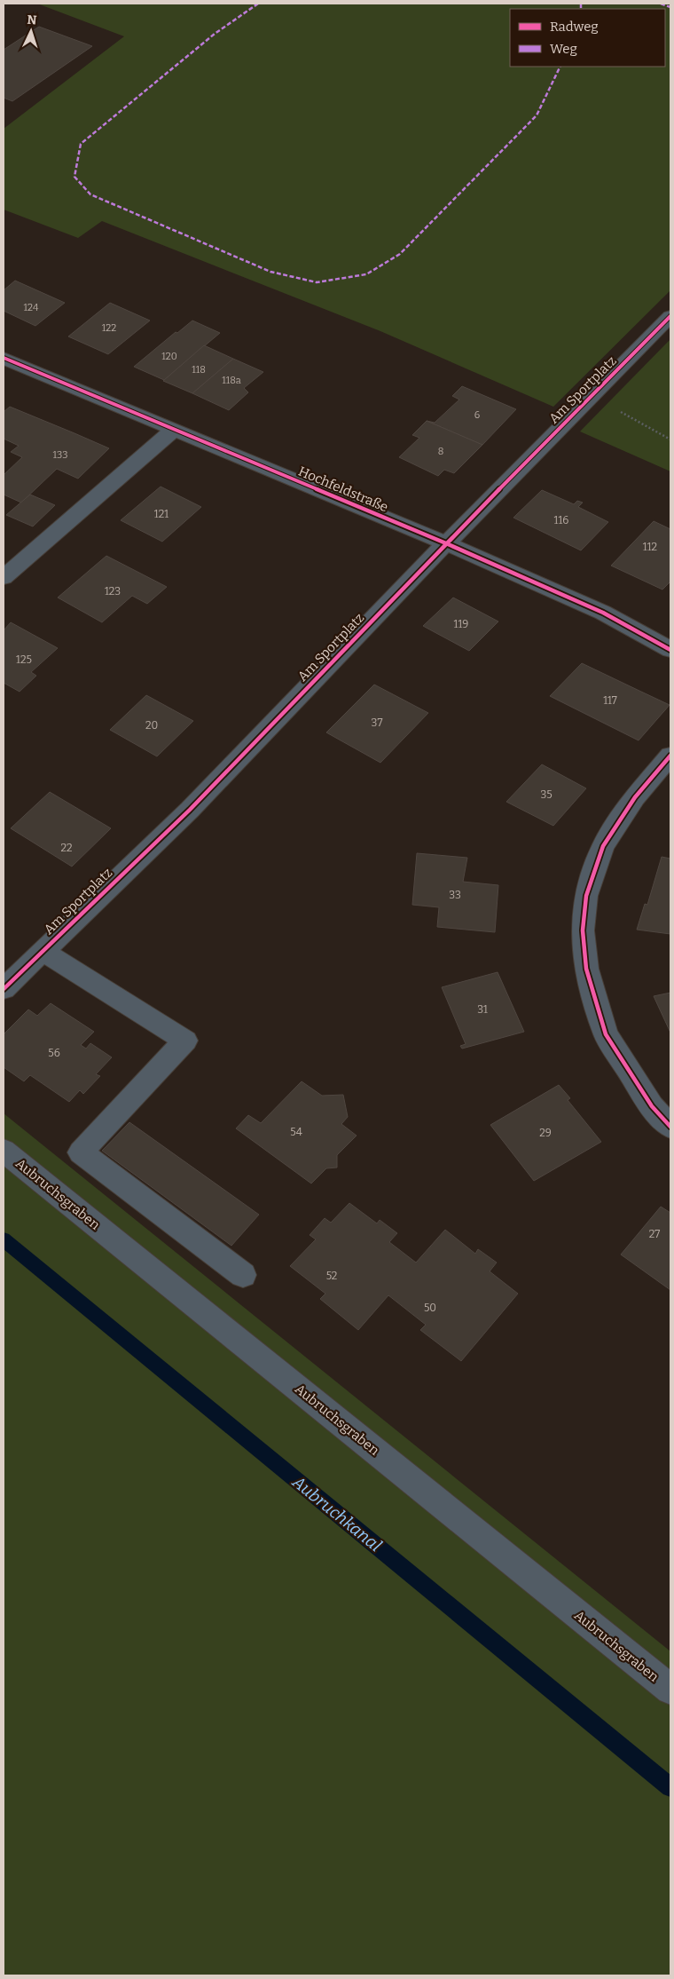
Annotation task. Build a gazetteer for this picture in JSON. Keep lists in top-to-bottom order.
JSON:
{
  "streets": {
    "street": ["Am Sportplatz", "Hochfeldstraße", "Aubruchsgraben"]
  },
  "crossings": [
    ["Am Sportplatz", "Hochfeldstraße"]
  ],
  "water": ["Aubruchkanal"],
  "house_numbers": [
    "124",
    "122",
    "120",
    "118",
    "118a",
    "6",
    "8",
    "133",
    "121",
    "116",
    "112",
    "123",
    "119",
    "125",
    "117",
    "37",
    "20",
    "35",
    "22",
    "33",
    "31",
    "56",
    "54",
    "29",
    "27",
    "52",
    "50"
  ],
  "legend": ["Radweg", "Weg"],
  "north": "top"
}
